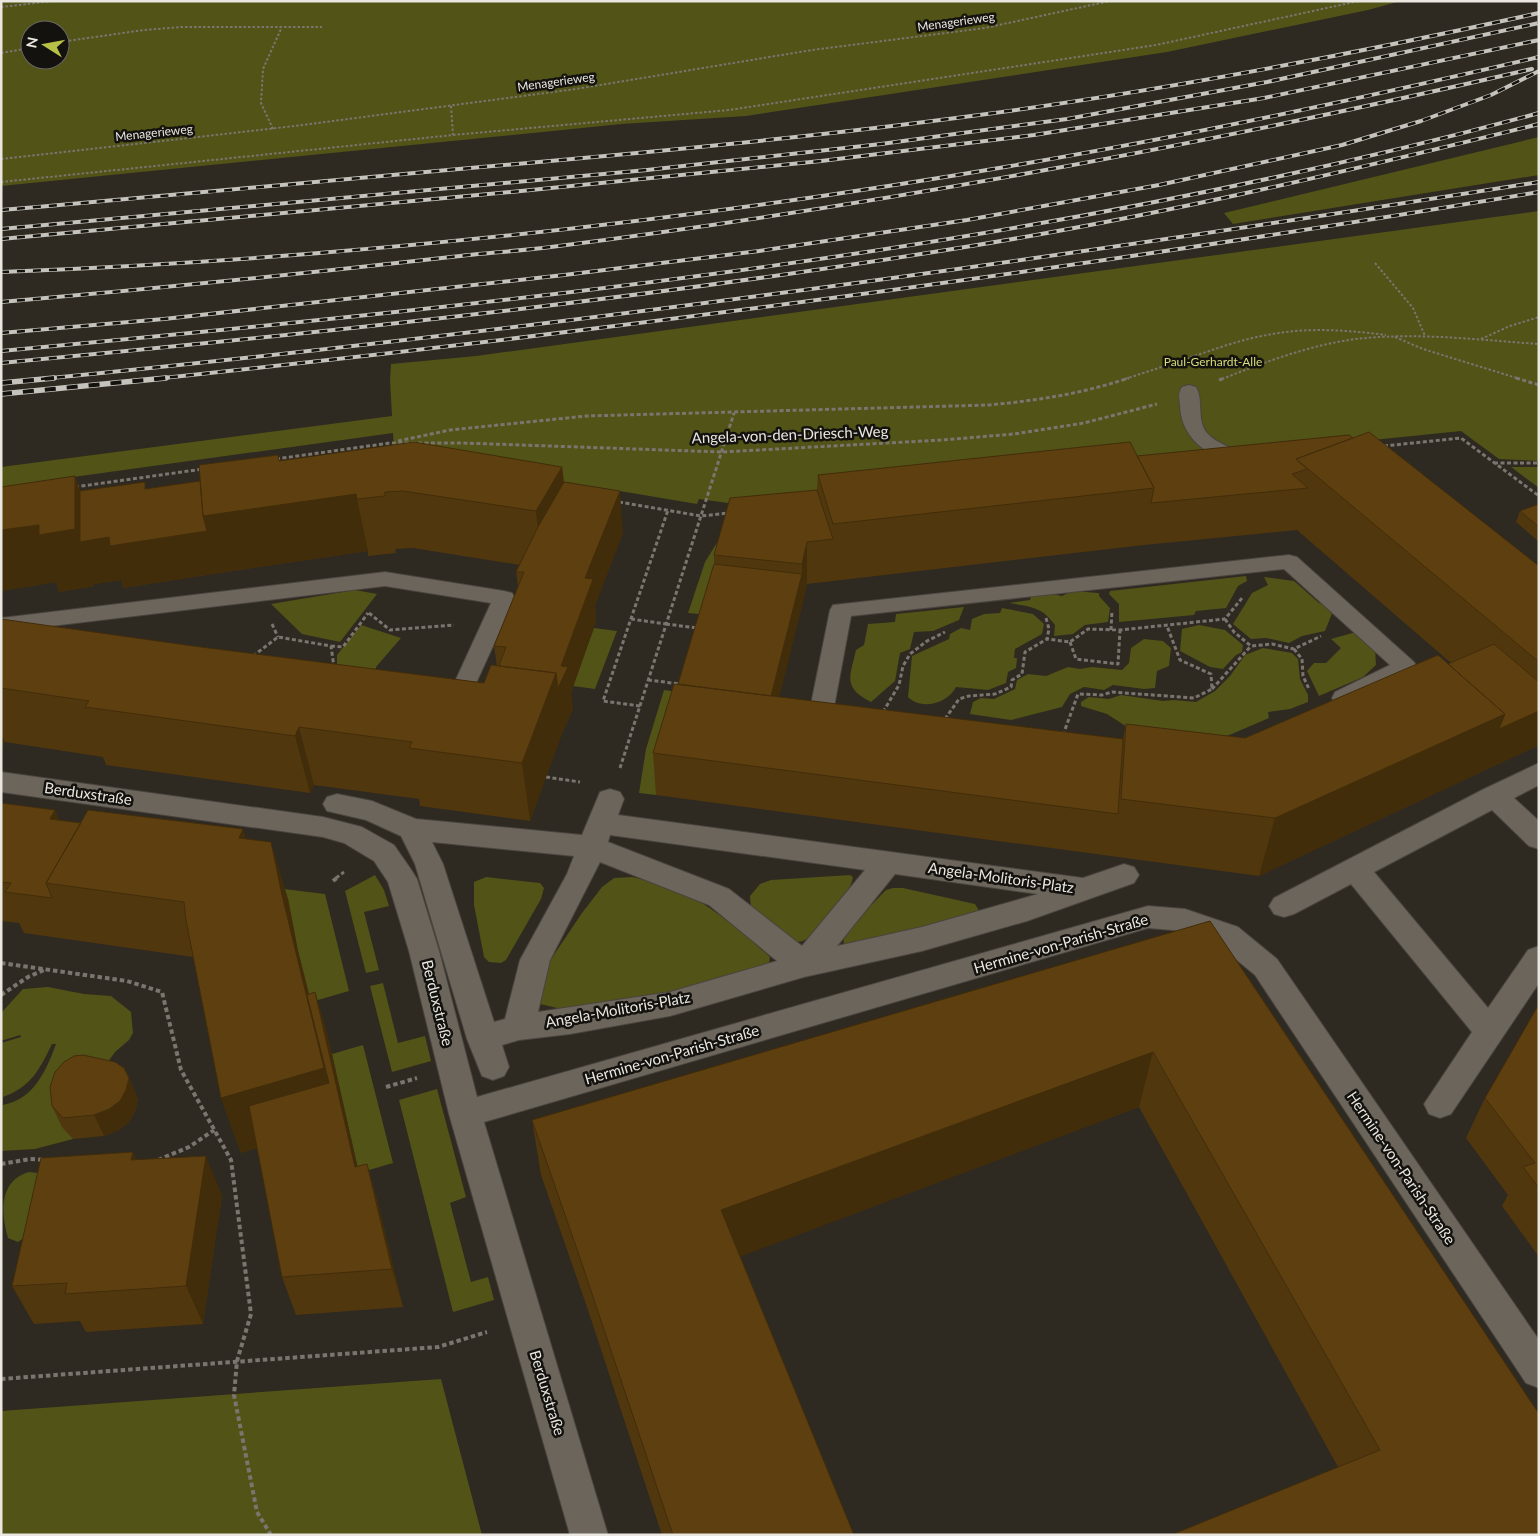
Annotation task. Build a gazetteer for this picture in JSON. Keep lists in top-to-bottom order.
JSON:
{
  "streets": {
    "street": ["Berduxstraße", "Angela-Molitoris-Platz", "Hermine-von-Parish-Straße"],
    "path": ["Menagerieweg", "Angela-von-den-Driesch-Weg"]
  },
  "crossings": [
    ["Berduxstraße", "Hermine-von-Parish-Straße"]
  ],
  "parks": ["Paul-Gerhardt-Alle"],
  "north": "left"
}
